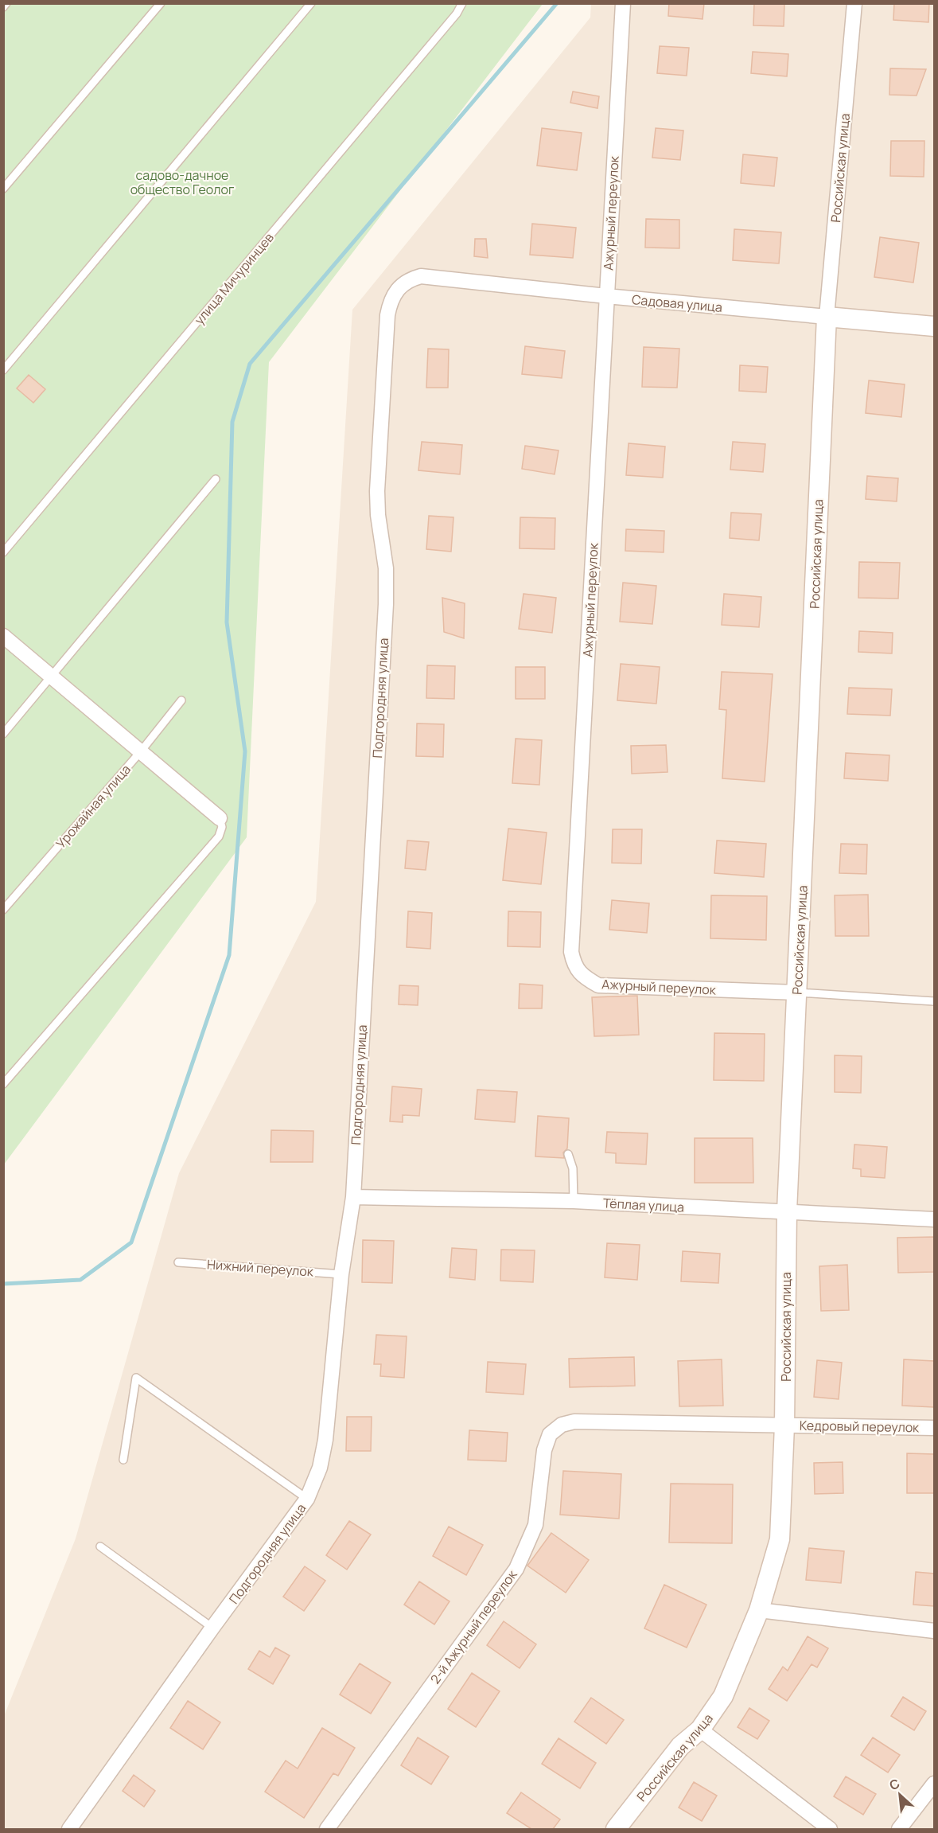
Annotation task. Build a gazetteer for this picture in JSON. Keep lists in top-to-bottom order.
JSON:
{
  "streets": {
    "street": [
      "Российская улица",
      "Ажурный переулок",
      "Садовая улица",
      "Подгородняя улица",
      "Тёплая улица",
      "Кедровый переулок",
      "2-й Ажурный переулок"
    ],
    "lane": ["улица Мичуринцев", "Урожайная улица", "Нижний переулок"]
  },
  "crossings": [
    ["Российская улица", "Ажурный переулок"],
    ["Российская улица", "Садовая улица"],
    ["Российская улица", "Тёплая улица"],
    ["Российская улица", "Кедровый переулок"],
    ["Российская улица", "2-й Ажурный переулок"],
    ["Ажурный переулок", "Садовая улица"],
    ["Садовая улица", "Подгородняя улица"],
    ["Подгородняя улица", "Тёплая улица"],
    ["Подгородняя улица", "Нижний переулок"],
    ["Кедровый переулок", "2-й Ажурный переулок"]
  ],
  "parks": ["садово-дачное общество Геолог"],
  "north": "top left"
}
